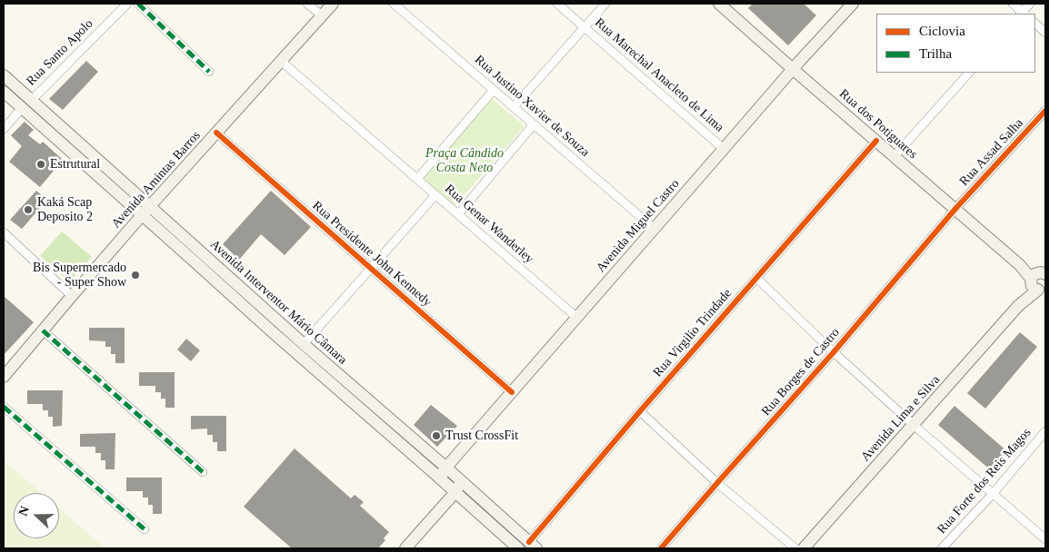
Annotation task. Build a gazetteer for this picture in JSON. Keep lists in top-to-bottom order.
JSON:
{
  "streets": {
    "main road": [
      "Rua dos Potiguares",
      "Avenida Amintas Barros",
      "Avenida Miguel Castro",
      "Avenida Interventor Mário Câmara",
      "Avenida Lima e Silva"
    ],
    "street": [
      "Rua Santo Apolo",
      "Rua Marechal Anacleto de Lima",
      "Rua Justino Xavier de Souza",
      "Rua Assad Salha",
      "Rua Genar Wanderley",
      "Rua Presidente John Kennedy",
      "Rua Virgilio Trindade",
      "Rua Borges de Castro",
      "Rua Forte dos Reis Magos"
    ]
  },
  "crossings": [
    ["Rua Santo Apolo", "Avenida Interventor Mário Câmara"],
    ["Rua Marechal Anacleto de Lima", "Avenida Miguel Castro"],
    ["Rua Justino Xavier de Souza", "Avenida Miguel Castro"],
    ["Rua dos Potiguares", "Rua Assad Salha"],
    ["Rua dos Potiguares", "Avenida Miguel Castro"],
    ["Rua dos Potiguares", "Rua Virgilio Trindade"],
    ["Rua dos Potiguares", "Rua Borges de Castro"],
    ["Rua dos Potiguares", "Avenida Lima e Silva"],
    ["Rua Assad Salha", "Rua Borges de Castro"],
    ["Avenida Amintas Barros", "Rua Genar Wanderley"],
    ["Avenida Amintas Barros", "Rua Presidente John Kennedy"],
    ["Avenida Amintas Barros", "Avenida Interventor Mário Câmara"],
    ["Rua Genar Wanderley", "Avenida Miguel Castro"],
    ["Avenida Miguel Castro", "Rua Presidente John Kennedy"],
    ["Avenida Miguel Castro", "Avenida Interventor Mário Câmara"],
    ["Avenida Interventor Mário Câmara", "Rua Virgilio Trindade"]
  ],
  "parks": ["Praça Cândido Costa Neto"],
  "places": [
    "Estrutural",
    "Kaká Scap Deposito 2",
    "Bis Supermercado - Super Show",
    "Trust CrossFit"
  ],
  "legend": ["Ciclovia", "Trilha"],
  "north": "left"
}
